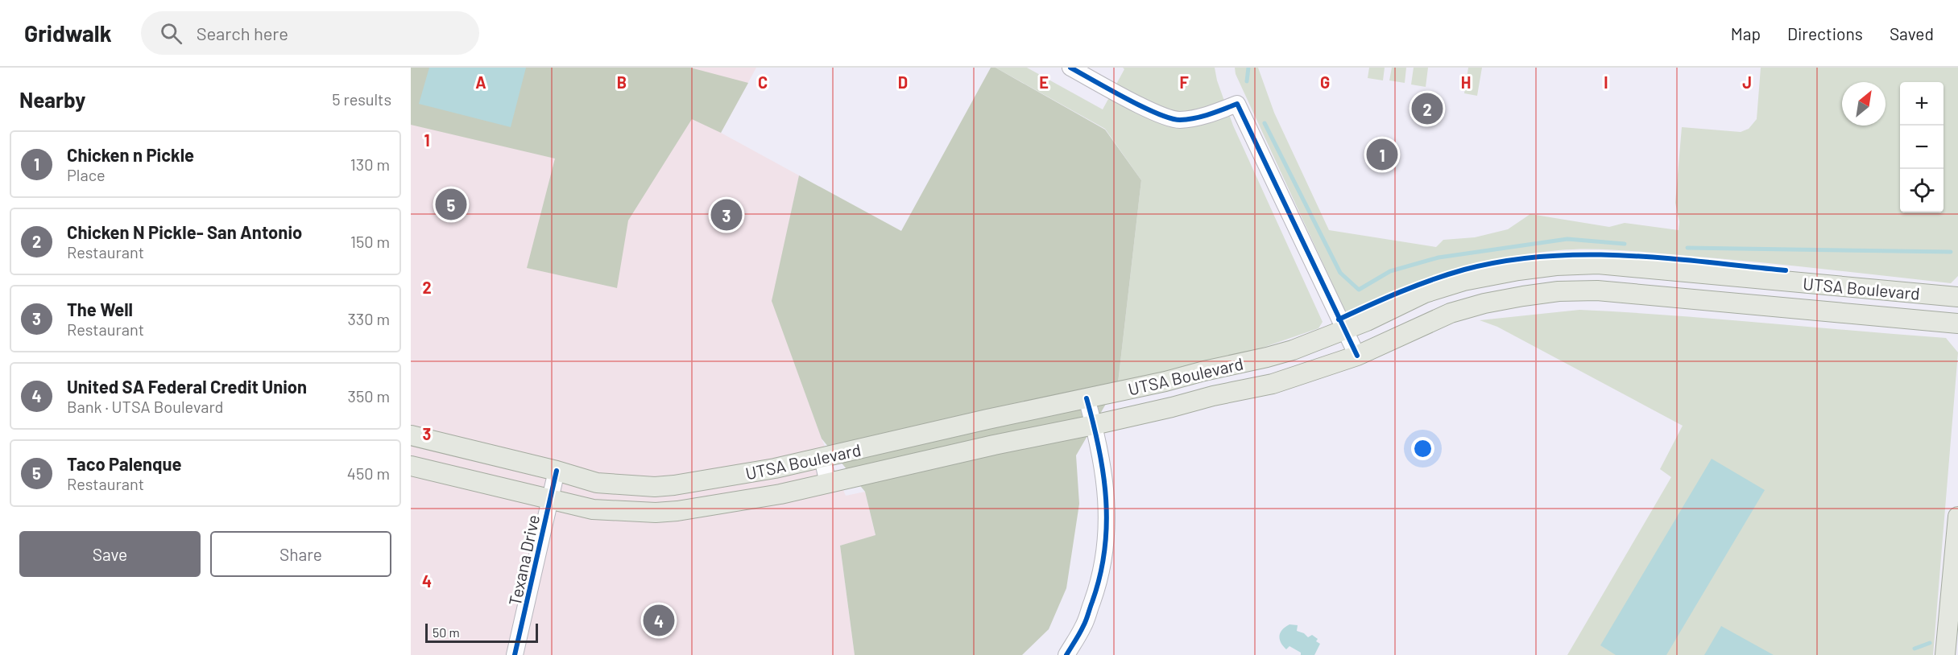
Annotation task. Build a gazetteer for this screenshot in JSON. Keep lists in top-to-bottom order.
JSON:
{
  "streets": {
    "main road": ["UTSA Boulevard"],
    "street": ["Texana Drive"]
  },
  "crossings": [
    ["UTSA Boulevard", "Texana Drive"]
  ],
  "scale_bar": "50 m",
  "north": "top right",
  "page": {
    "header": "Gridwalk",
    "search": "Search here",
    "nav": ["Map", "Directions", "Saved"],
    "heading": ["Nearby", "5 results"],
    "map_buttons": ["+", "−"],
    "pins": [
      "2",
      "1",
      "5",
      "3",
      "4"
    ],
    "list": [
      {
        "mark": "1",
        "name": "Chicken n Pickle",
        "note": "Place",
        "value": "130 m"
      },
      {
        "mark": "2",
        "name": "Chicken N Pickle- San Antonio",
        "note": "Restaurant",
        "value": "150 m"
      },
      {
        "mark": "3",
        "name": "The Well",
        "note": "Restaurant",
        "value": "330 m"
      },
      {
        "mark": "4",
        "name": "United SA Federal Credit Union",
        "note": "Bank · UTSA Boulevard",
        "value": "350 m"
      },
      {
        "mark": "5",
        "name": "Taco Palenque",
        "note": "Restaurant",
        "value": "450 m"
      }
    ],
    "buttons": ["Save", "Share"],
    "scale": "50 m"
  },
  "grid": {
    "columns": [
      "A",
      "B",
      "C",
      "D",
      "E",
      "F",
      "G",
      "H",
      "I",
      "J"
    ],
    "rows": [
      "1",
      "2",
      "3",
      "4"
    ]
  }
}
